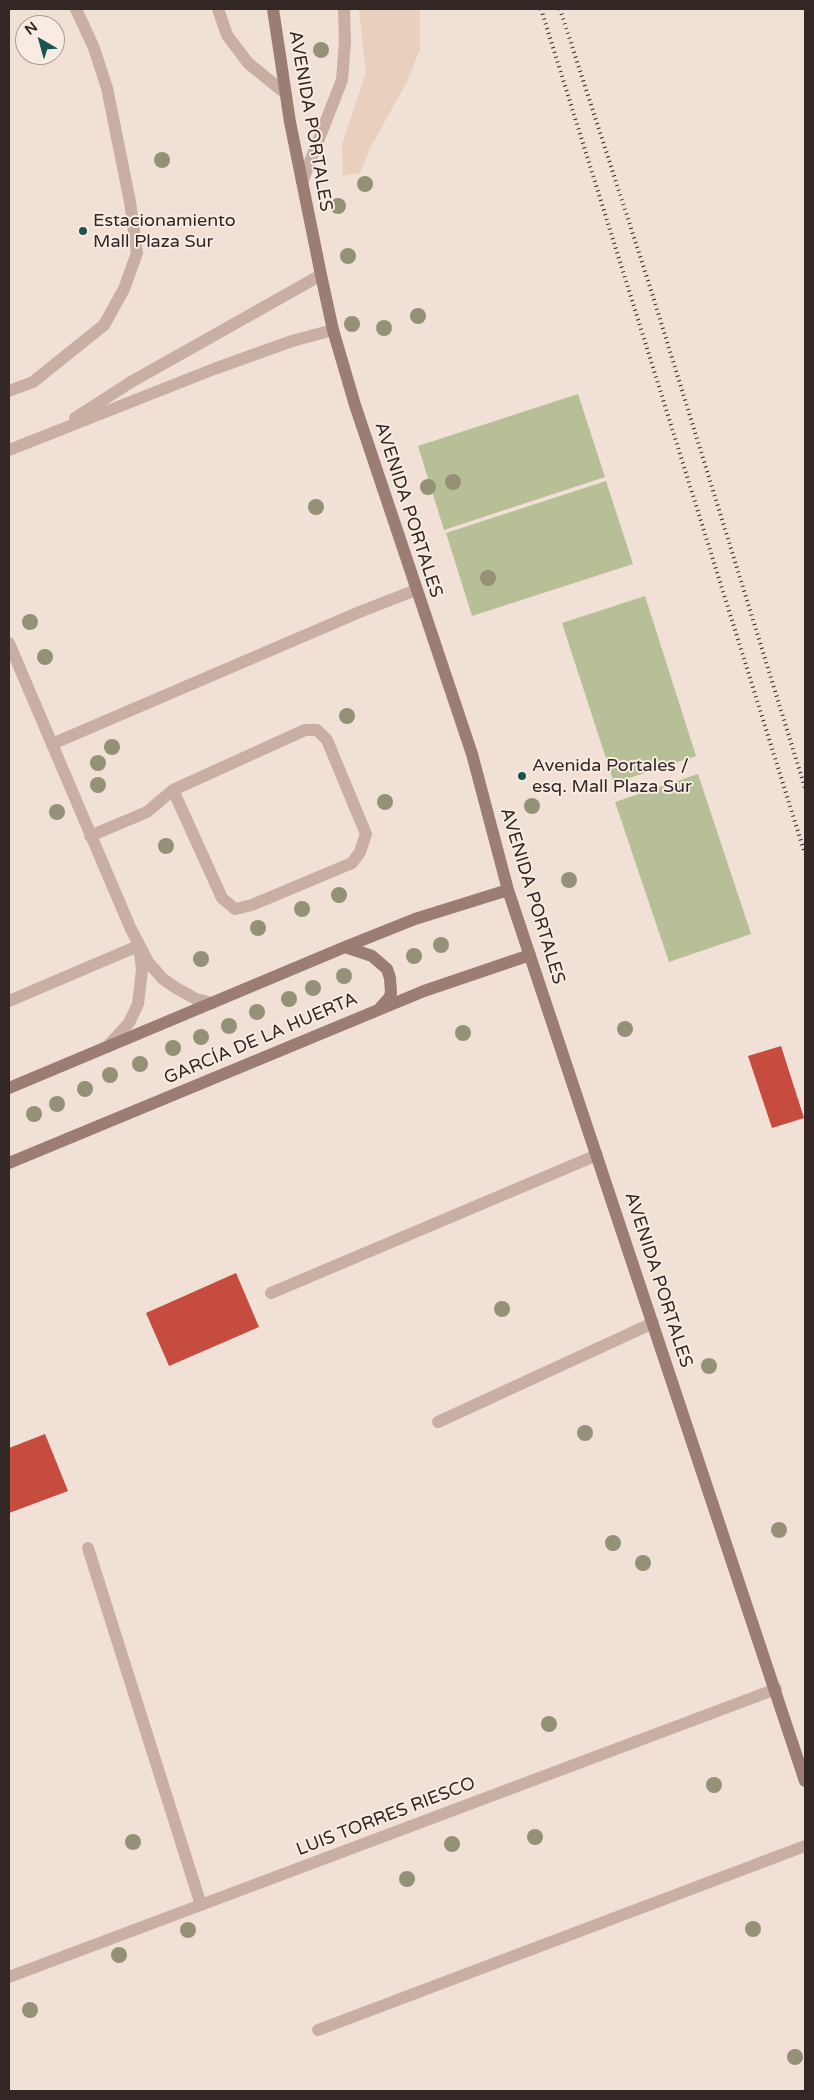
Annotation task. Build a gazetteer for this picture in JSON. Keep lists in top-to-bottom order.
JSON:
{
  "streets": {
    "main road": ["AVENIDA PORTALES", "GARCÍA DE LA HUERTA"],
    "street": ["LUIS TORRES RIESCO"]
  },
  "crossings": [
    ["AVENIDA PORTALES", "GARCÍA DE LA HUERTA"],
    ["AVENIDA PORTALES", "LUIS TORRES RIESCO"]
  ],
  "places": ["Estacionamiento Mall Plaza Sur", "Avenida Portales / esq. Mall Plaza Sur"],
  "north": "top left"
}
